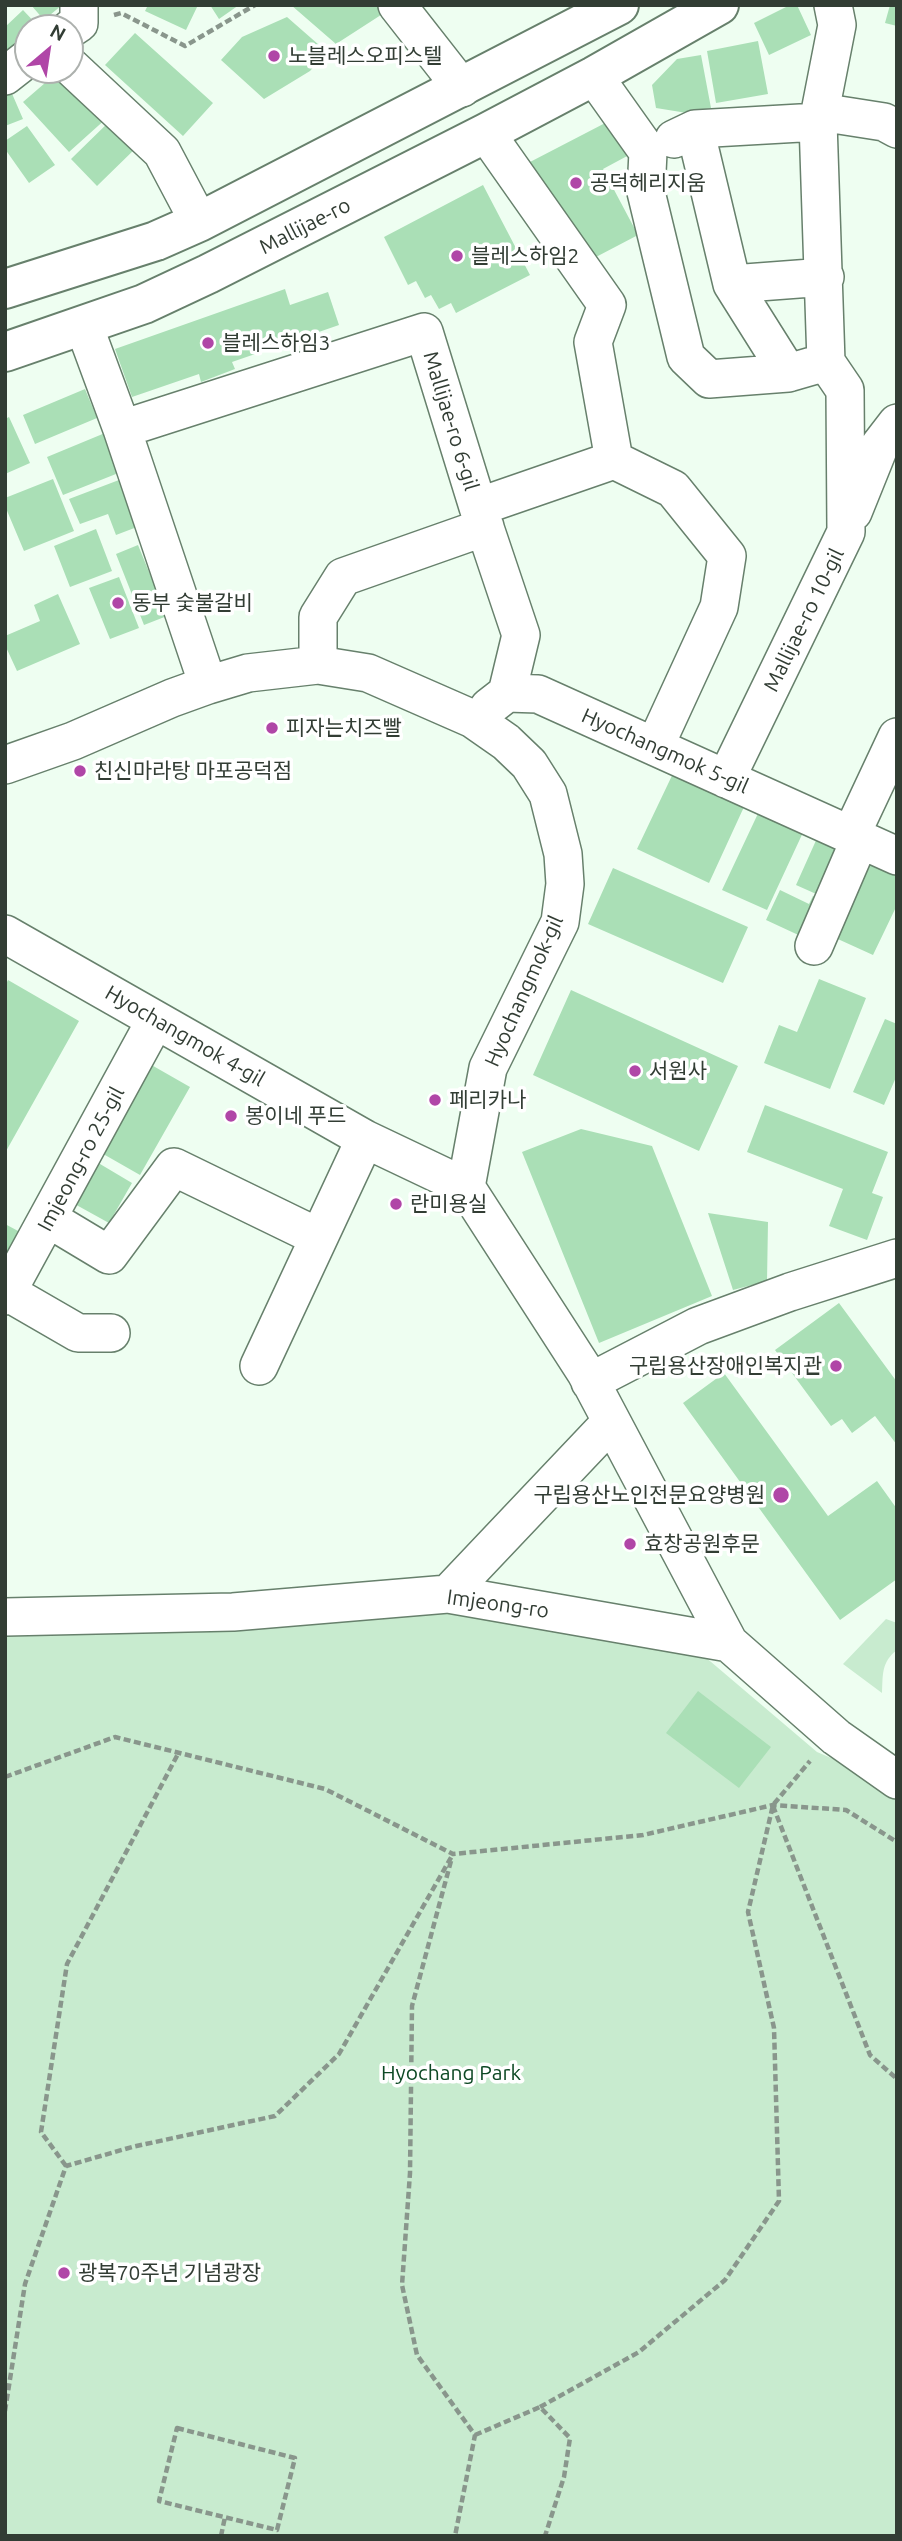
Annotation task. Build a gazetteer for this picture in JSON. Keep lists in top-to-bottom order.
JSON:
{
  "streets": {
    "main road": ["Mallijae-ro"],
    "street": [
      "Mallijae-ro 6-gil",
      "Mallijae-ro 10-gil",
      "Hyochangmok 5-gil",
      "Hyochangmok-gil",
      "Hyochangmok 4-gil",
      "Imjeong-ro 25-gil",
      "Imjeong-ro"
    ]
  },
  "crossings": [
    ["Mallijae-ro 6-gil", "Hyochangmok 5-gil"],
    ["Mallijae-ro 10-gil", "Hyochangmok 5-gil"],
    ["Hyochangmok-gil", "Hyochangmok 4-gil"],
    ["Hyochangmok 4-gil", "Imjeong-ro 25-gil"]
  ],
  "parks": ["Hyochang Park"],
  "places": [
    "노블레스오피스텔",
    "공덕헤리지움",
    "블레스하임2",
    "블레스하임3",
    "동부 숯불갈비",
    "피자는치즈빨",
    "친신마라탕 마포공덕점",
    "서원사",
    "페리카나",
    "봉이네 푸드",
    "란미용실",
    "구립용산장애인복지관",
    "구립용산노인전문요양병원",
    "효창공원후문",
    "광복70주년 기념광장"
  ],
  "north": "top right"
}
